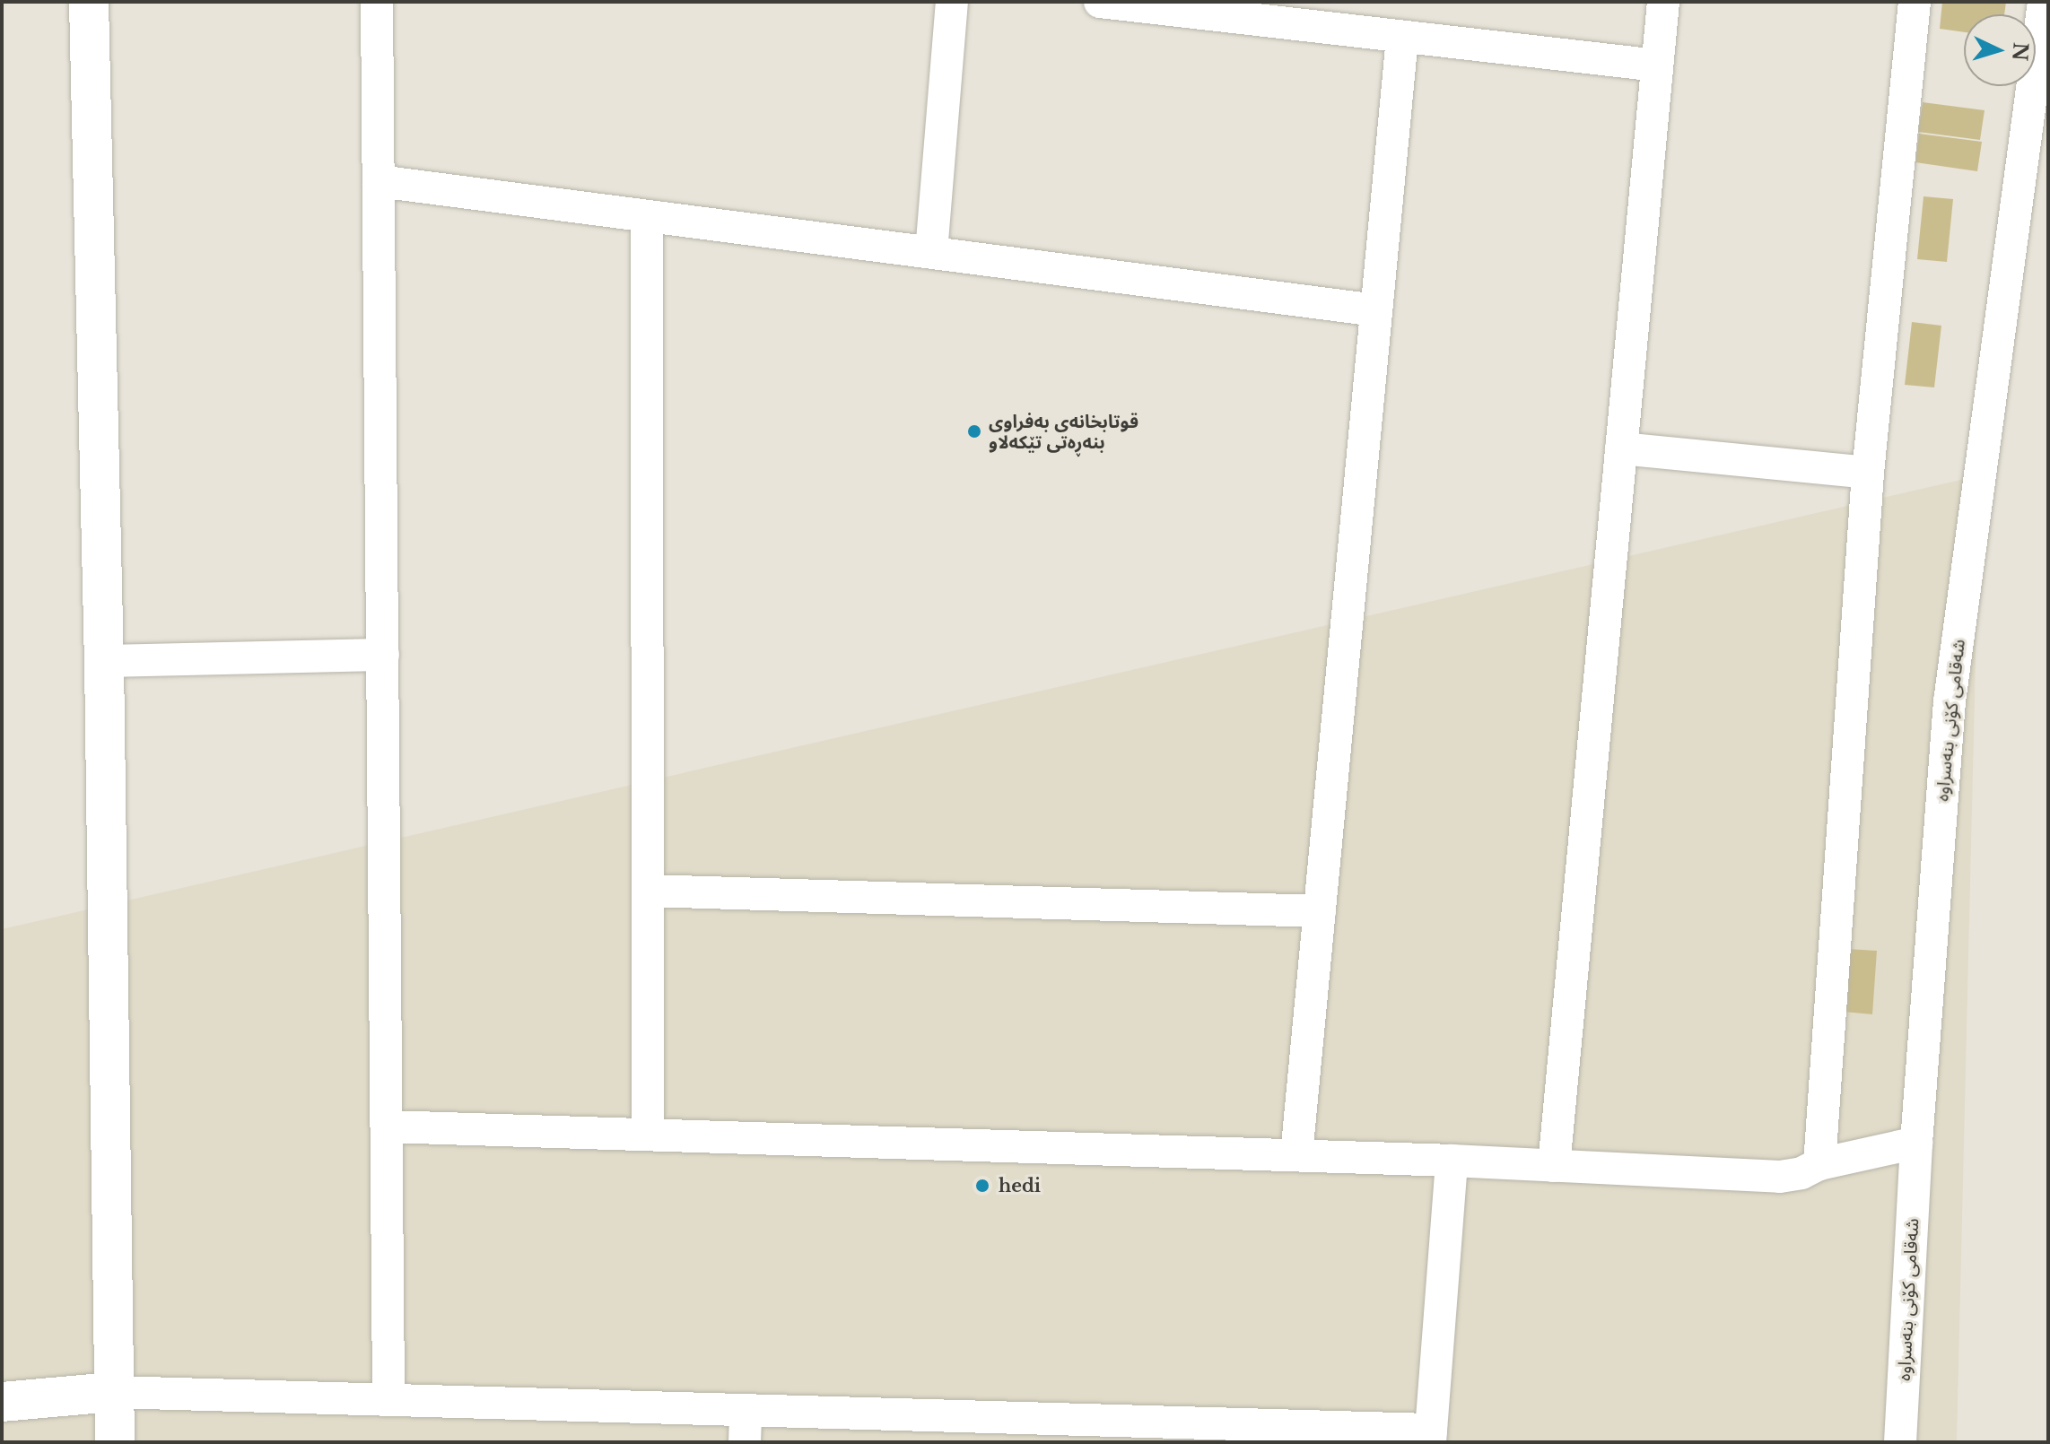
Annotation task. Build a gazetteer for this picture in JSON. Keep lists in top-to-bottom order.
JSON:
{
  "streets": {
    "street": ["شەقامی کۆنی بنەسراوە"]
  },
  "places": ["قوتابخانەی بەفراوی بنەڕەتی تێکەلاو", "hedi"],
  "north": "right"
}
